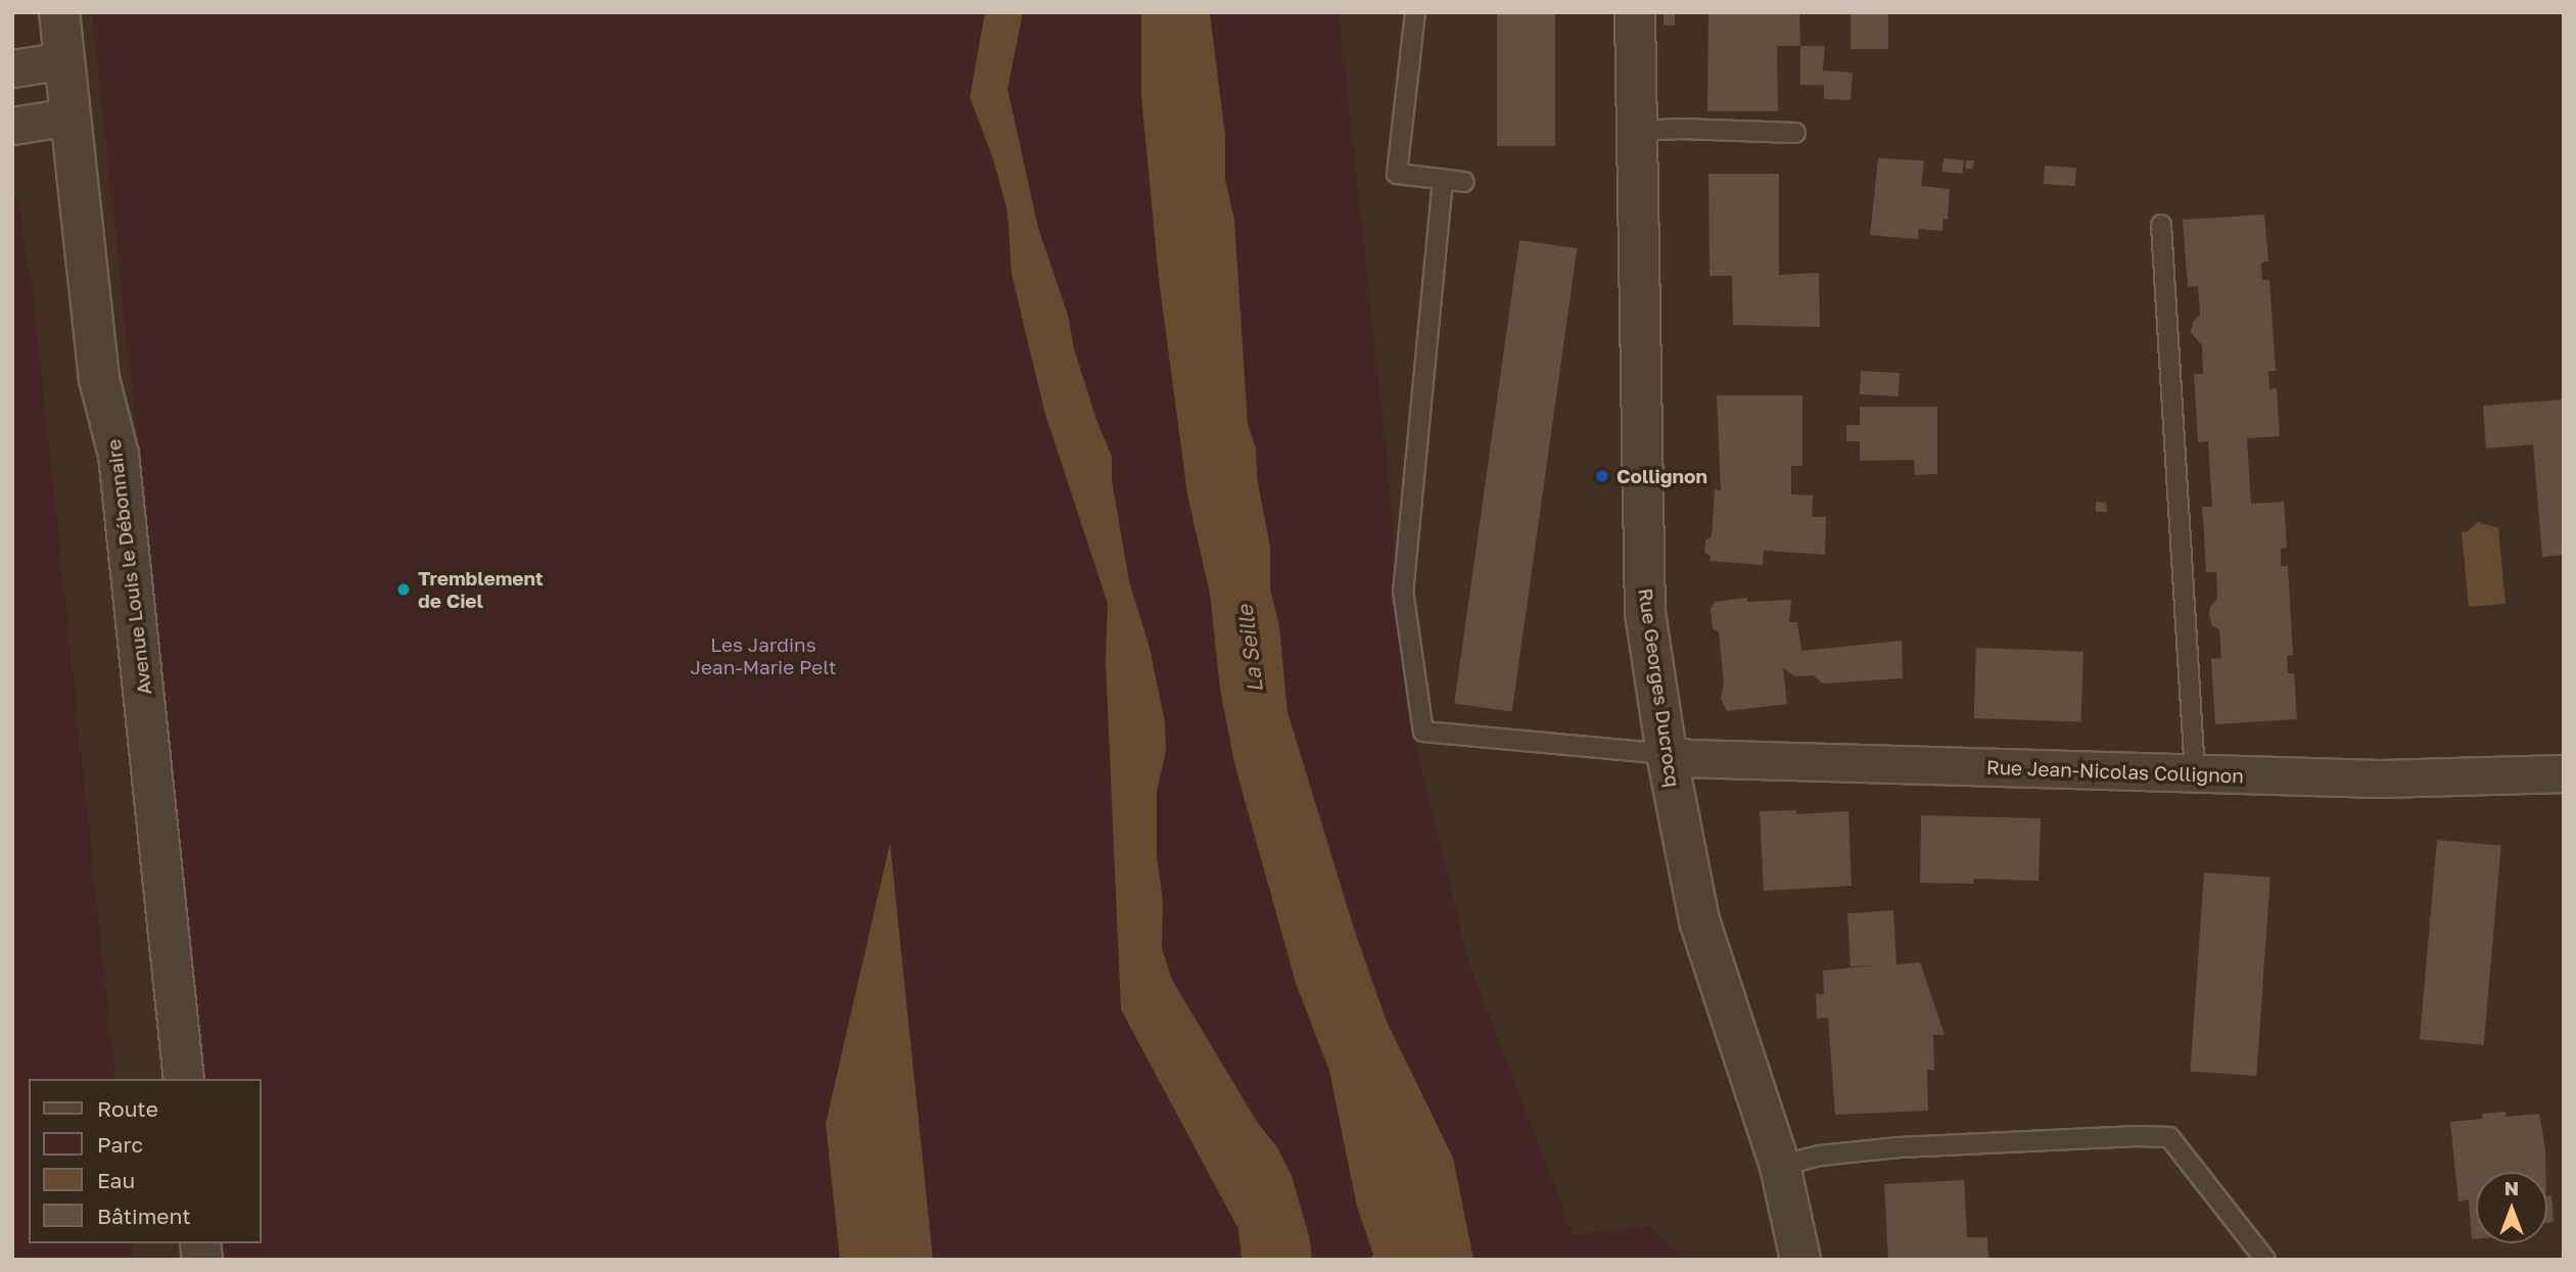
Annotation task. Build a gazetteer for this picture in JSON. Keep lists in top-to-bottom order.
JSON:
{
  "streets": {
    "street": ["Avenue Louis le Débonnaire", "Rue Georges Ducrocq", "Rue Jean-Nicolas Collignon"]
  },
  "crossings": [
    ["Rue Georges Ducrocq", "Rue Jean-Nicolas Collignon"]
  ],
  "water": ["La Seille"],
  "parks": ["Les Jardins Jean-Marie Pelt"],
  "places": ["Collignon", "Tremblement de Ciel"],
  "legend": [
    "Route",
    "Parc",
    "Eau",
    "Bâtiment"
  ],
  "north": "top"
}
